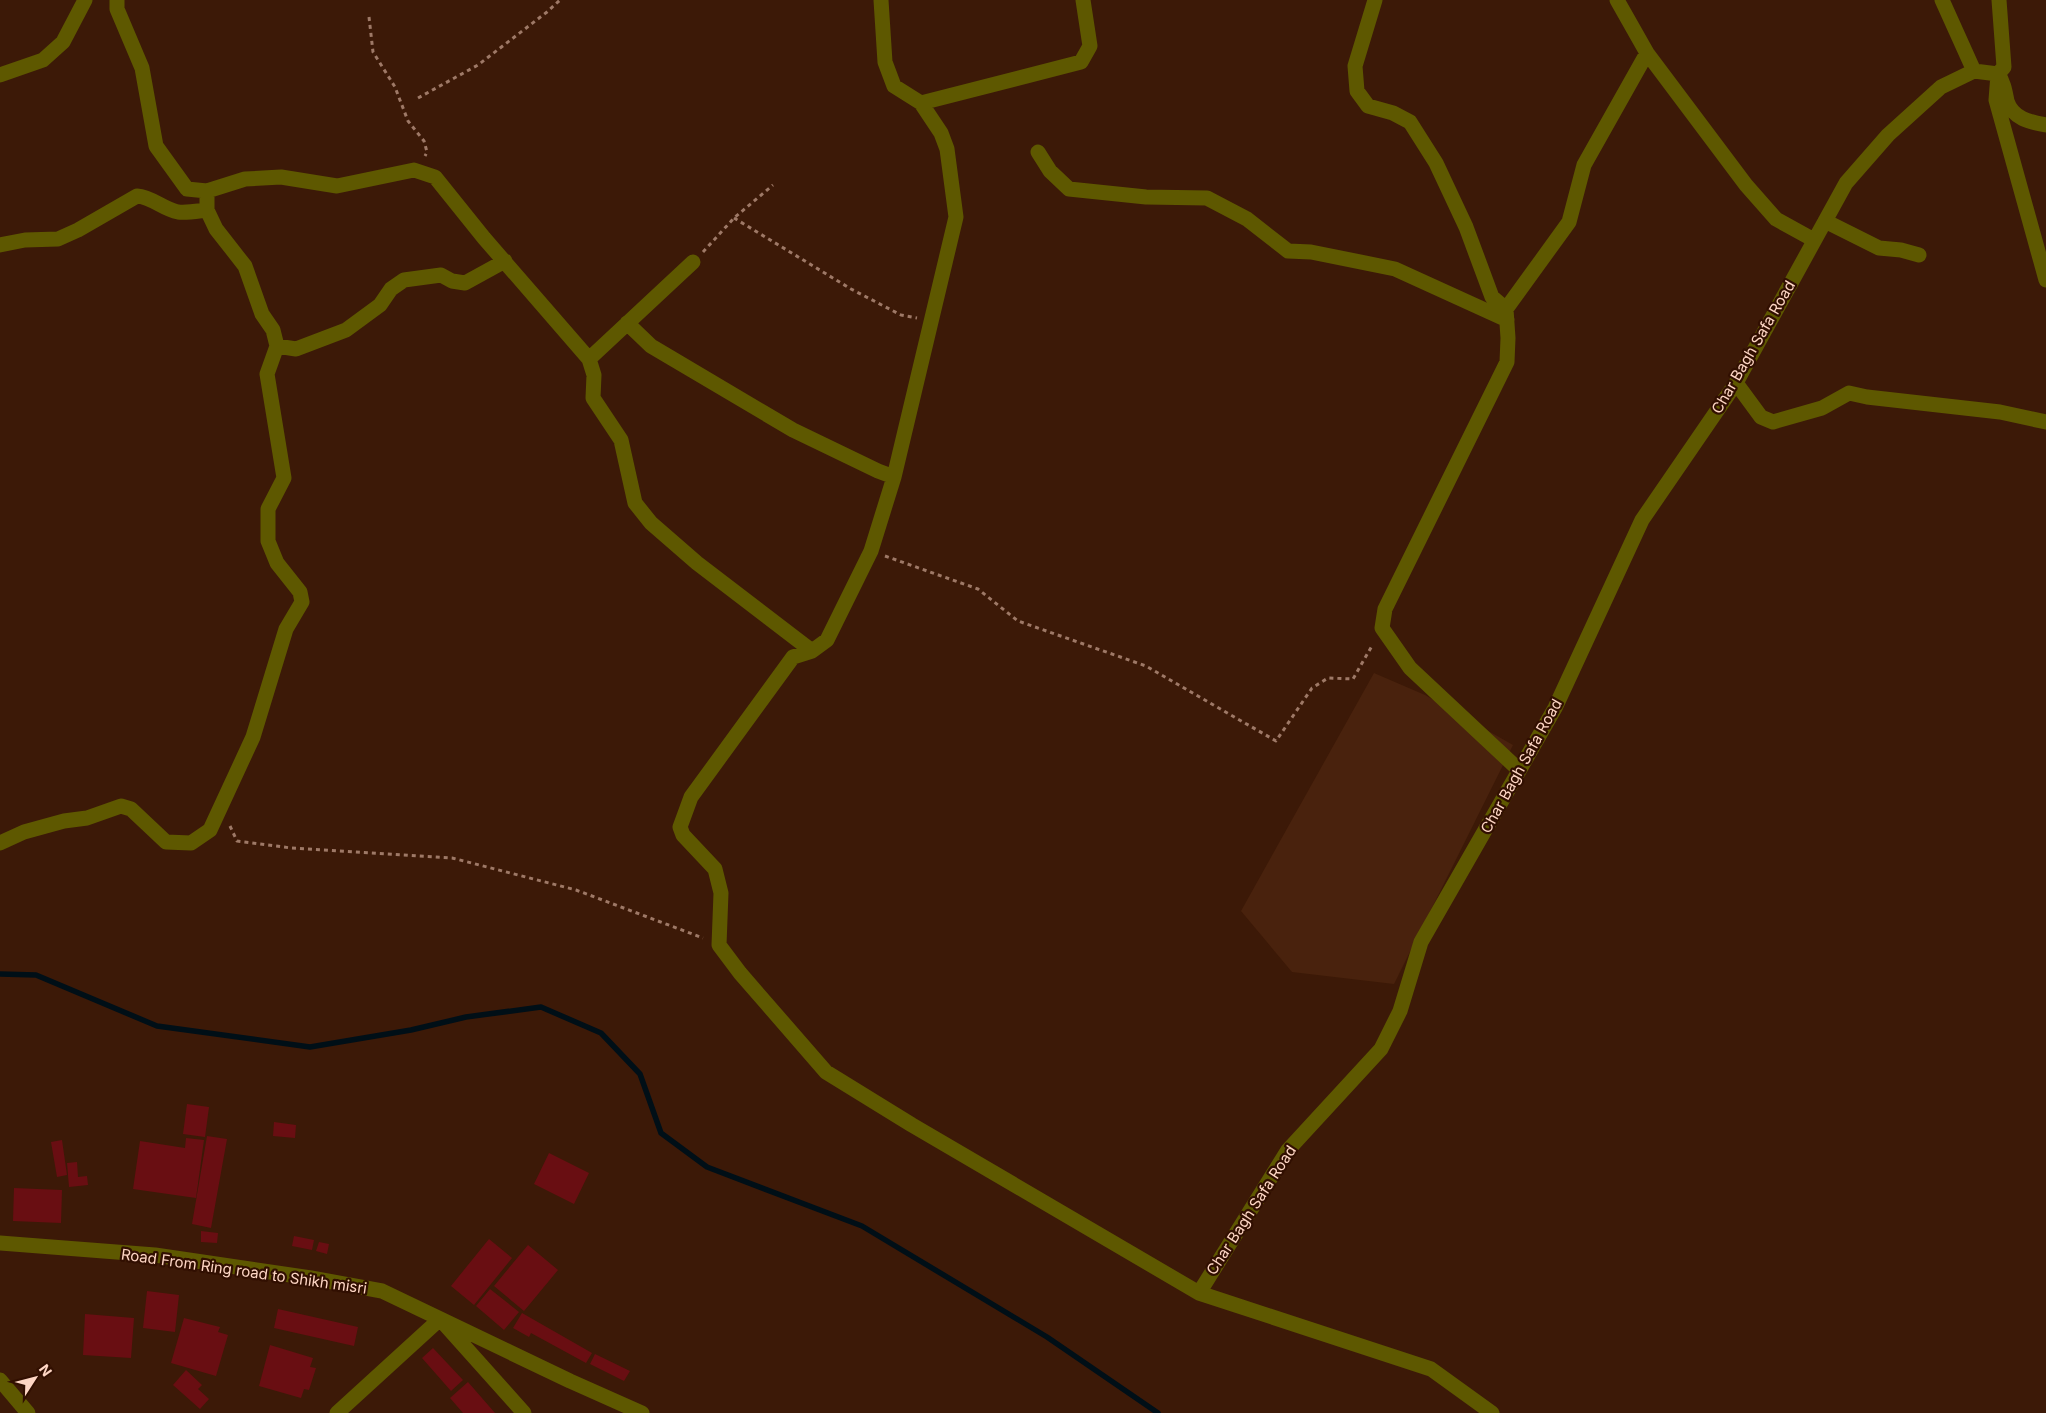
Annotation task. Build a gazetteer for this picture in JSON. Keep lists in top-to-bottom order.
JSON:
{
  "streets": {
    "street": ["Char Bagh Safa Road", "Road From Ring road to Shikh misri"]
  },
  "north": "top right"
}
